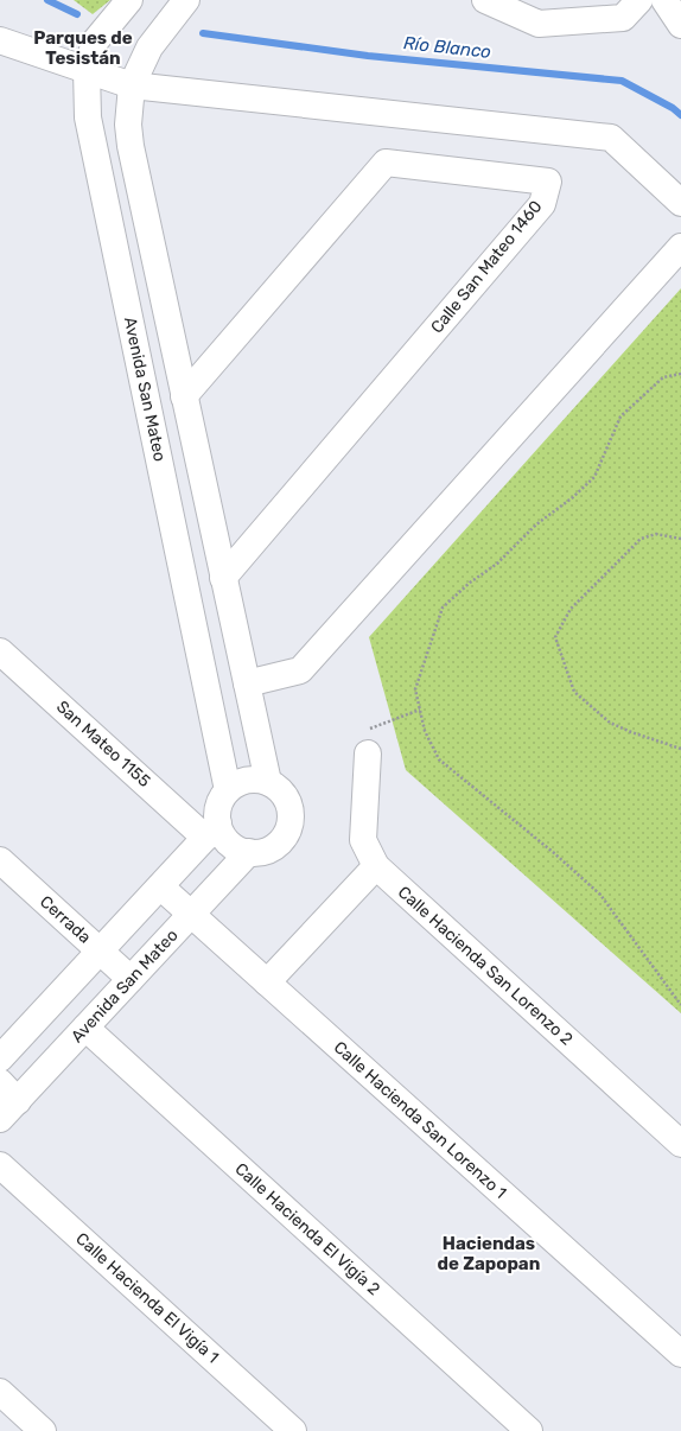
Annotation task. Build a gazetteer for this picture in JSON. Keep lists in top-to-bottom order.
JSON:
{
  "streets": {
    "street": [
      "Calle San Mateo 1460",
      "Avenida San Mateo",
      "San Mateo 1155",
      "Cerrada",
      "Calle Hacienda San Lorenzo 2",
      "Calle Hacienda San Lorenzo 1",
      "Calle Hacienda El Vigía 2",
      "Calle Hacienda El Vigía 1"
    ]
  },
  "crossings": [
    ["Avenida San Mateo", "San Mateo 1155"],
    ["Avenida San Mateo", "Cerrada"],
    ["Avenida San Mateo", "Calle Hacienda San Lorenzo 1"],
    ["Avenida San Mateo", "Calle Hacienda El Vigía 2"]
  ],
  "districts": ["Parques de Tesistán", "Haciendas de Zapopan"],
  "water": ["Río Blanco"]
}
